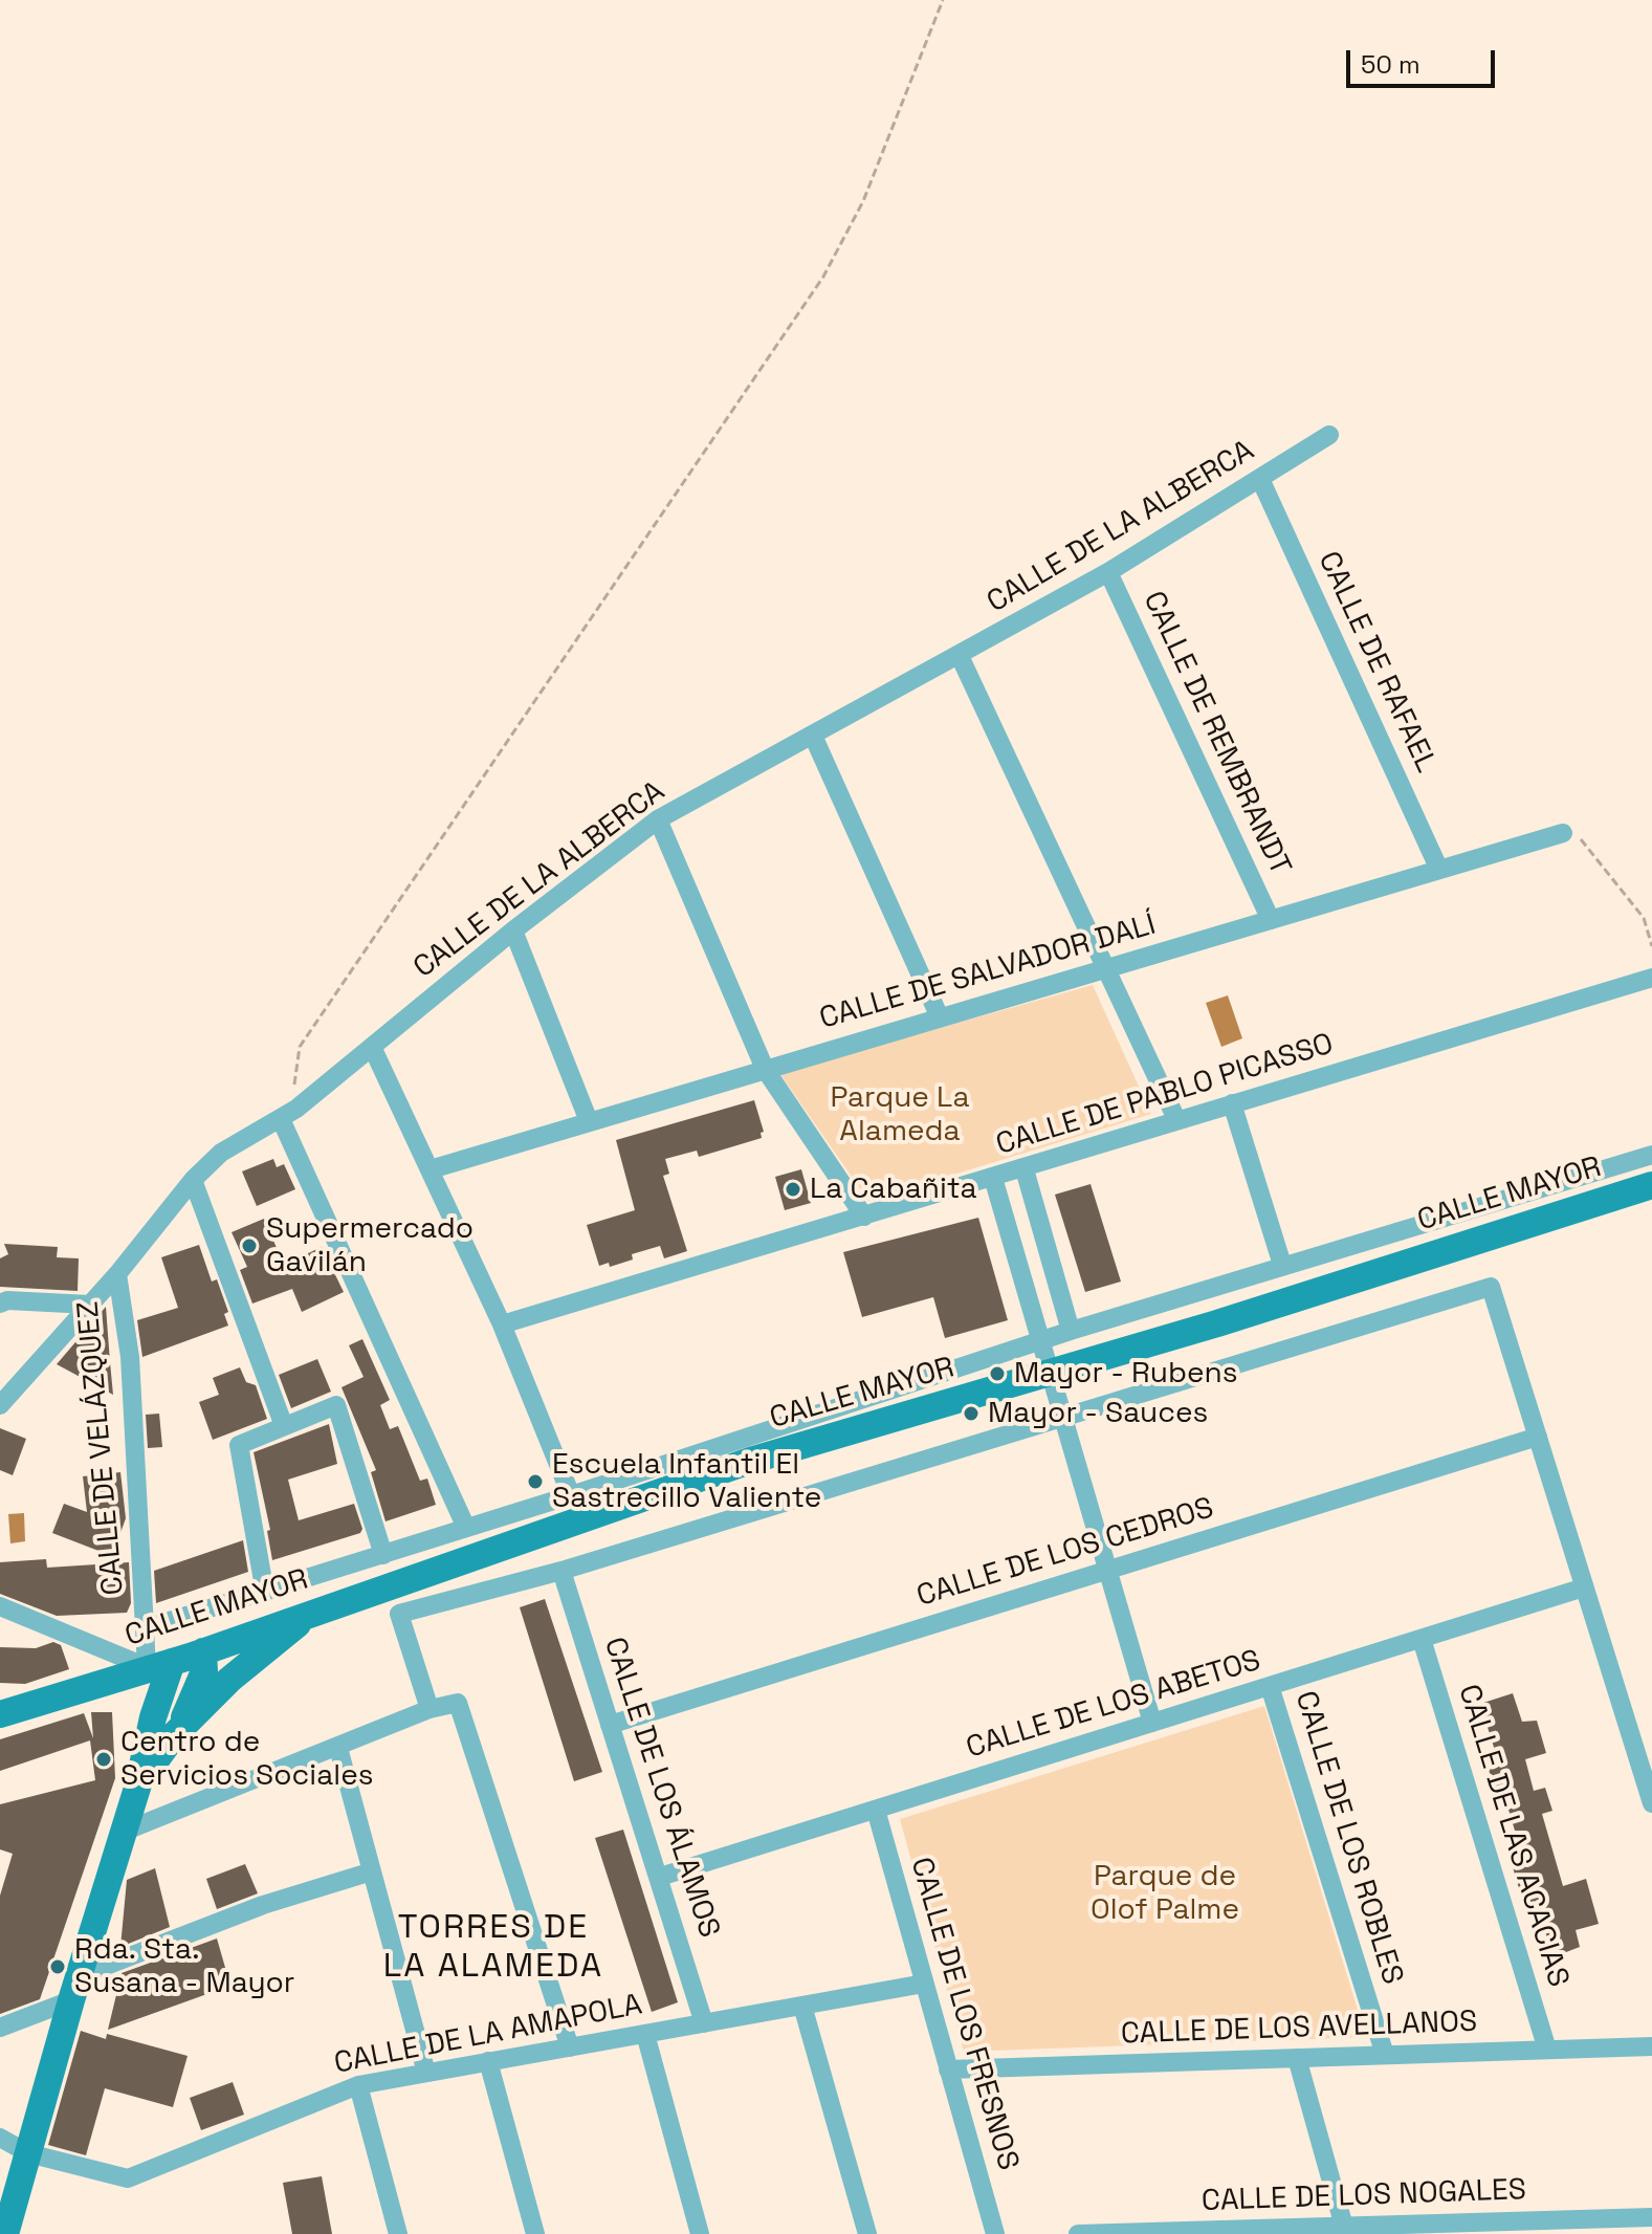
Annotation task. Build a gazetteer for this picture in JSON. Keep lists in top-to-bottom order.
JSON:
{
  "streets": {
    "street": [
      "CALLE DE LA ALBERCA",
      "CALLE DE RAFAEL",
      "CALLE DE REMBRANDT",
      "CALLE DE SALVADOR DALÍ",
      "CALLE DE PABLO PICASSO",
      "CALLE MAYOR",
      "CALLE DE VELÁZQUEZ",
      "CALLE DE LOS CEDROS",
      "CALLE DE LOS ABETOS",
      "CALLE DE LOS ÁLAMOS",
      "CALLE DE LAS ACACIAS",
      "CALLE DE LOS ROBLES",
      "CALLE DE LOS FRESNOS",
      "CALLE DE LOS AVELLANOS",
      "CALLE DE LA AMAPOLA",
      "CALLE DE LOS NOGALES"
    ]
  },
  "crossings": [
    ["CALLE DE LA ALBERCA", "CALLE DE RAFAEL"],
    ["CALLE DE LA ALBERCA", "CALLE DE REMBRANDT"],
    ["CALLE DE LA ALBERCA", "CALLE DE VELÁZQUEZ"],
    ["CALLE DE RAFAEL", "CALLE DE SALVADOR DALÍ"],
    ["CALLE DE REMBRANDT", "CALLE DE SALVADOR DALÍ"],
    ["CALLE MAYOR", "CALLE DE VELÁZQUEZ"],
    ["CALLE DE LOS CEDROS", "CALLE DE LOS ÁLAMOS"],
    ["CALLE DE LOS ABETOS", "CALLE DE LOS ÁLAMOS"],
    ["CALLE DE LOS ABETOS", "CALLE DE LAS ACACIAS"],
    ["CALLE DE LOS ABETOS", "CALLE DE LOS ROBLES"],
    ["CALLE DE LOS ABETOS", "CALLE DE LOS FRESNOS"],
    ["CALLE DE LOS ÁLAMOS", "CALLE DE LA AMAPOLA"],
    ["CALLE DE LAS ACACIAS", "CALLE DE LOS AVELLANOS"],
    ["CALLE DE LOS ROBLES", "CALLE DE LOS AVELLANOS"],
    ["CALLE DE LOS FRESNOS", "CALLE DE LOS AVELLANOS"],
    ["CALLE DE LOS FRESNOS", "CALLE DE LA AMAPOLA"]
  ],
  "districts": ["TORRES DE LA ALAMEDA"],
  "parks": ["Parque La Alameda", "Parque de Olof Palme"],
  "places": [
    "La Cabañita",
    "Supermercado Gavilán",
    "Mayor - Rubens",
    "Mayor - Sauces",
    "Escuela Infantil El Sastrecillo Valiente",
    "Centro de Servicios Sociales",
    "Rda. Sta. Susana - Mayor"
  ],
  "scale_bar": "50 m"
}
